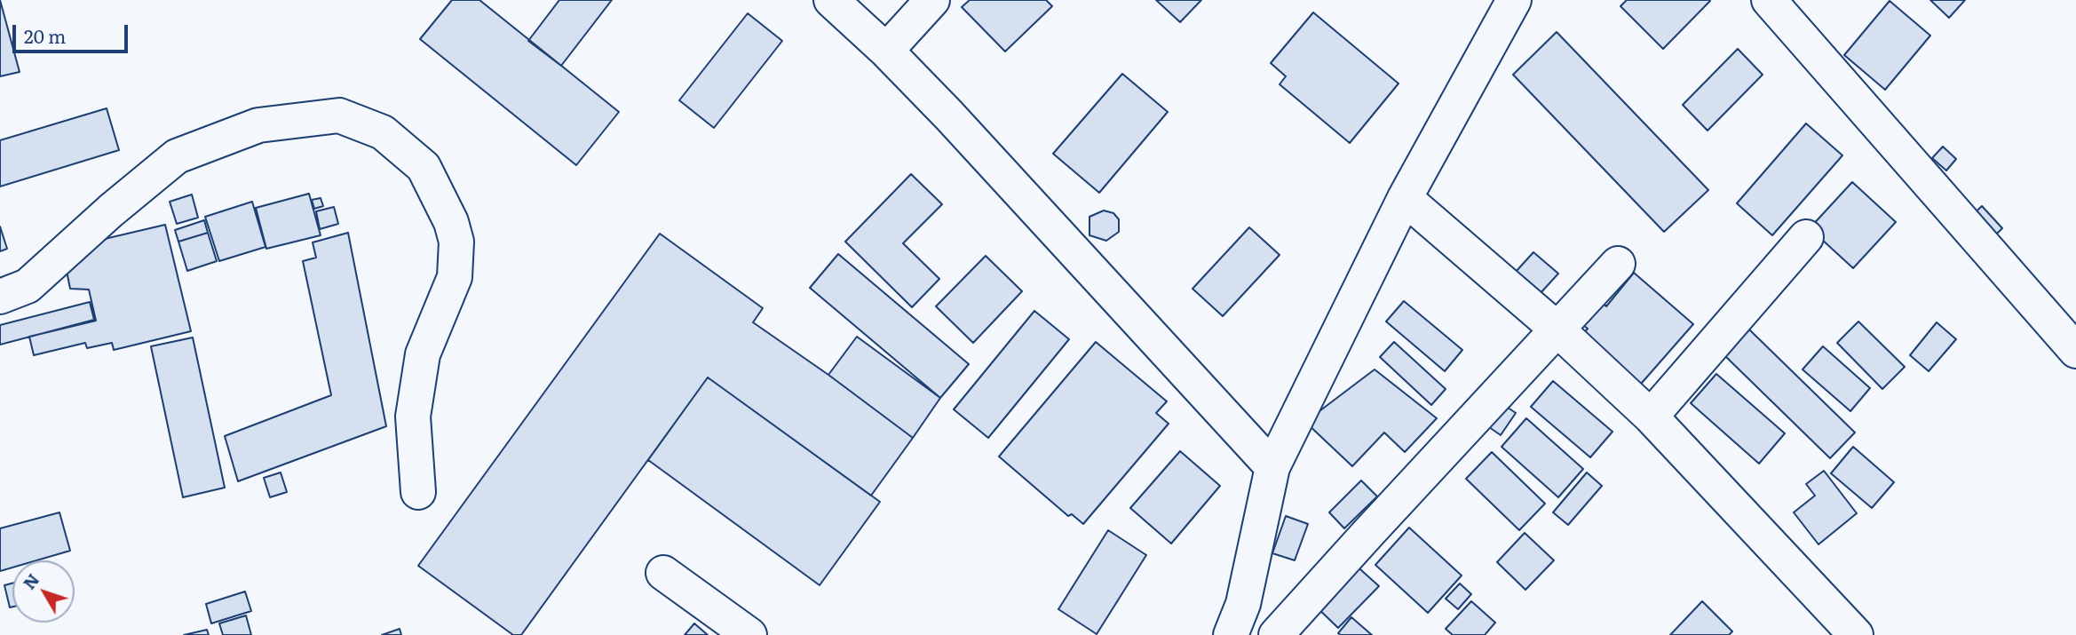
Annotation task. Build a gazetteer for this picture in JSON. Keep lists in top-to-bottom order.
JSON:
{
  "scale_bar": "20 m",
  "north": "top left"
}
